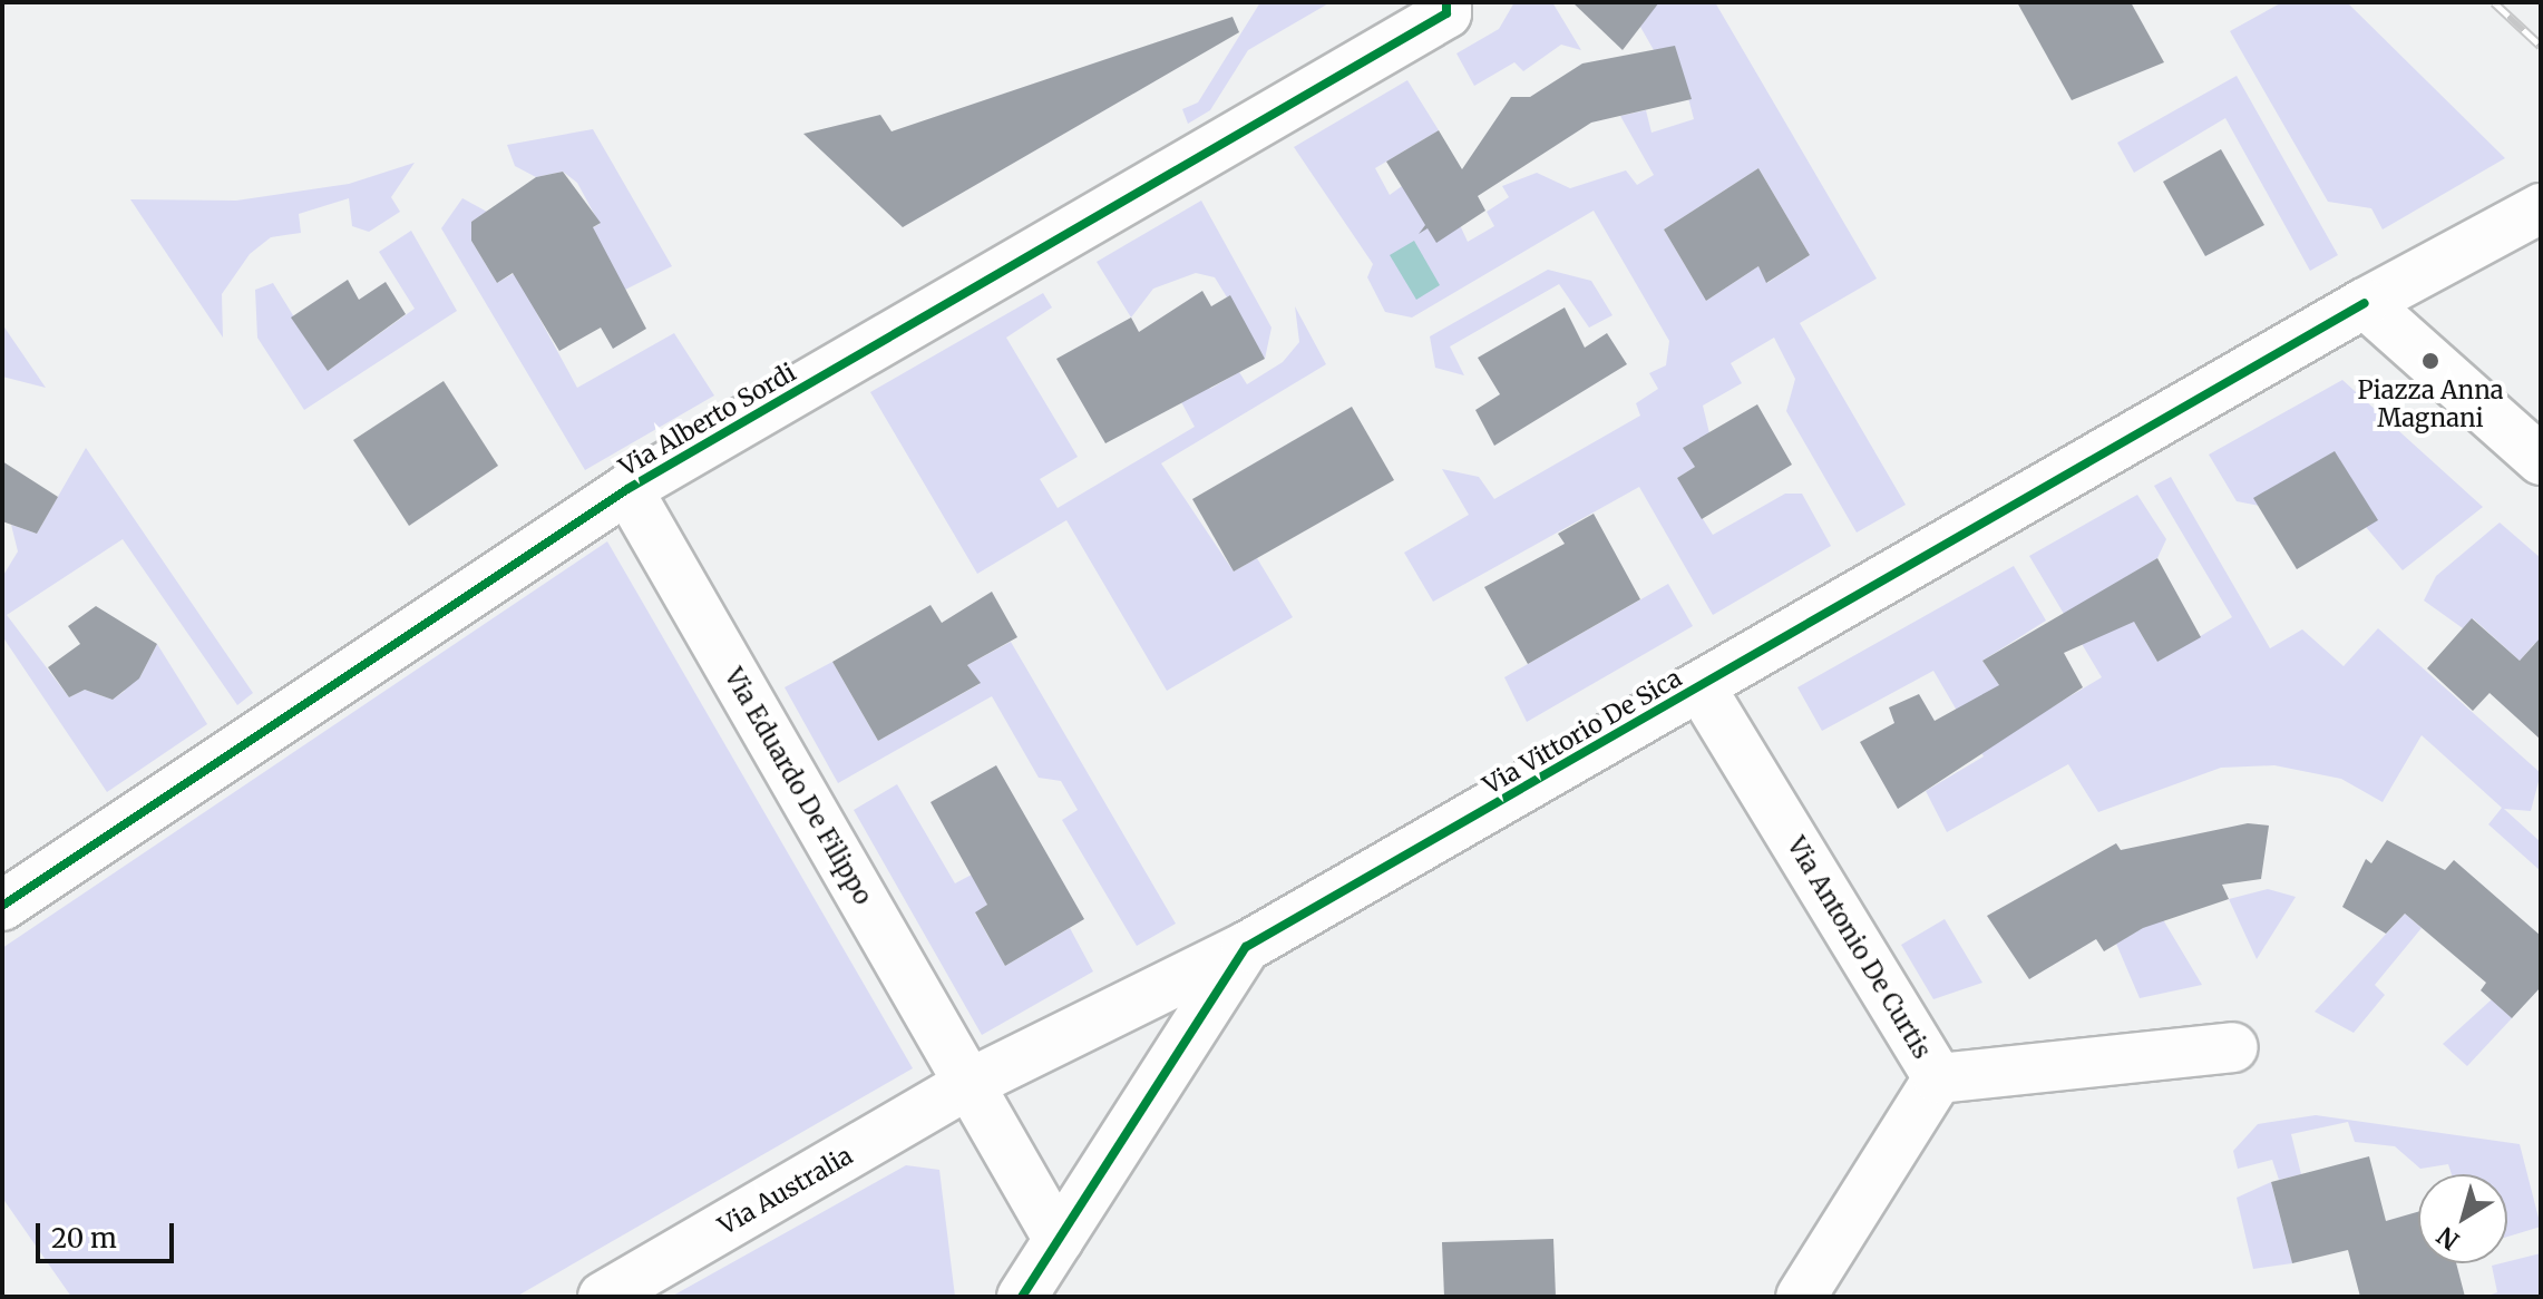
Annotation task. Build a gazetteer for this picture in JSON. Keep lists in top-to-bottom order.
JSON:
{
  "streets": {
    "street": [
      "Via Alberto Sordi",
      "Via Vittorio De Sica",
      "Via Eduardo De Filippo",
      "Via Antonio De Curtis",
      "Via Australia"
    ]
  },
  "crossings": [
    ["Via Alberto Sordi", "Via Eduardo De Filippo"],
    ["Via Vittorio De Sica", "Via Eduardo De Filippo"],
    ["Via Vittorio De Sica", "Via Antonio De Curtis"],
    ["Via Vittorio De Sica", "Via Australia"],
    ["Via Eduardo De Filippo", "Via Australia"]
  ],
  "places": ["Piazza Anna Magnani"],
  "scale_bar": "20 m",
  "north": "bottom left"
}
